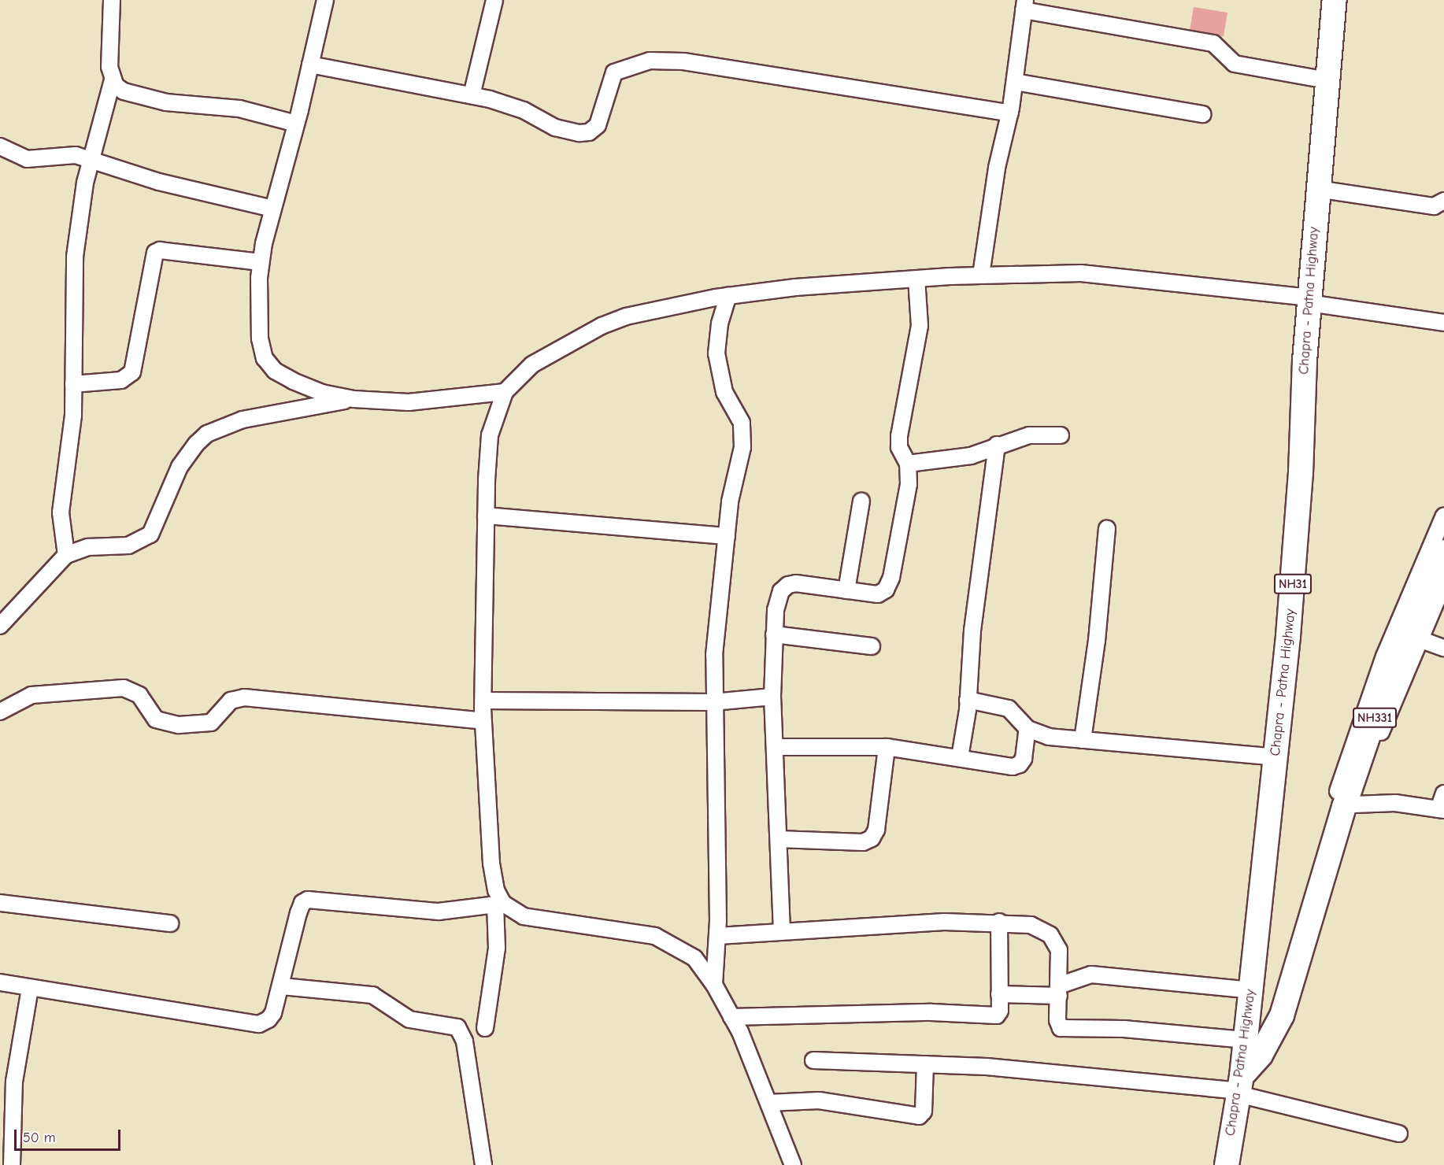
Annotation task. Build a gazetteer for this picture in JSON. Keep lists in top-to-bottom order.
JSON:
{
  "streets": {
    "highway": ["Chapra - Patna Highway", "NH31", "NH331"]
  },
  "crossings": [
    ["Chapra - Patna Highway", "NH331"]
  ],
  "scale_bar": "50 m"
}
